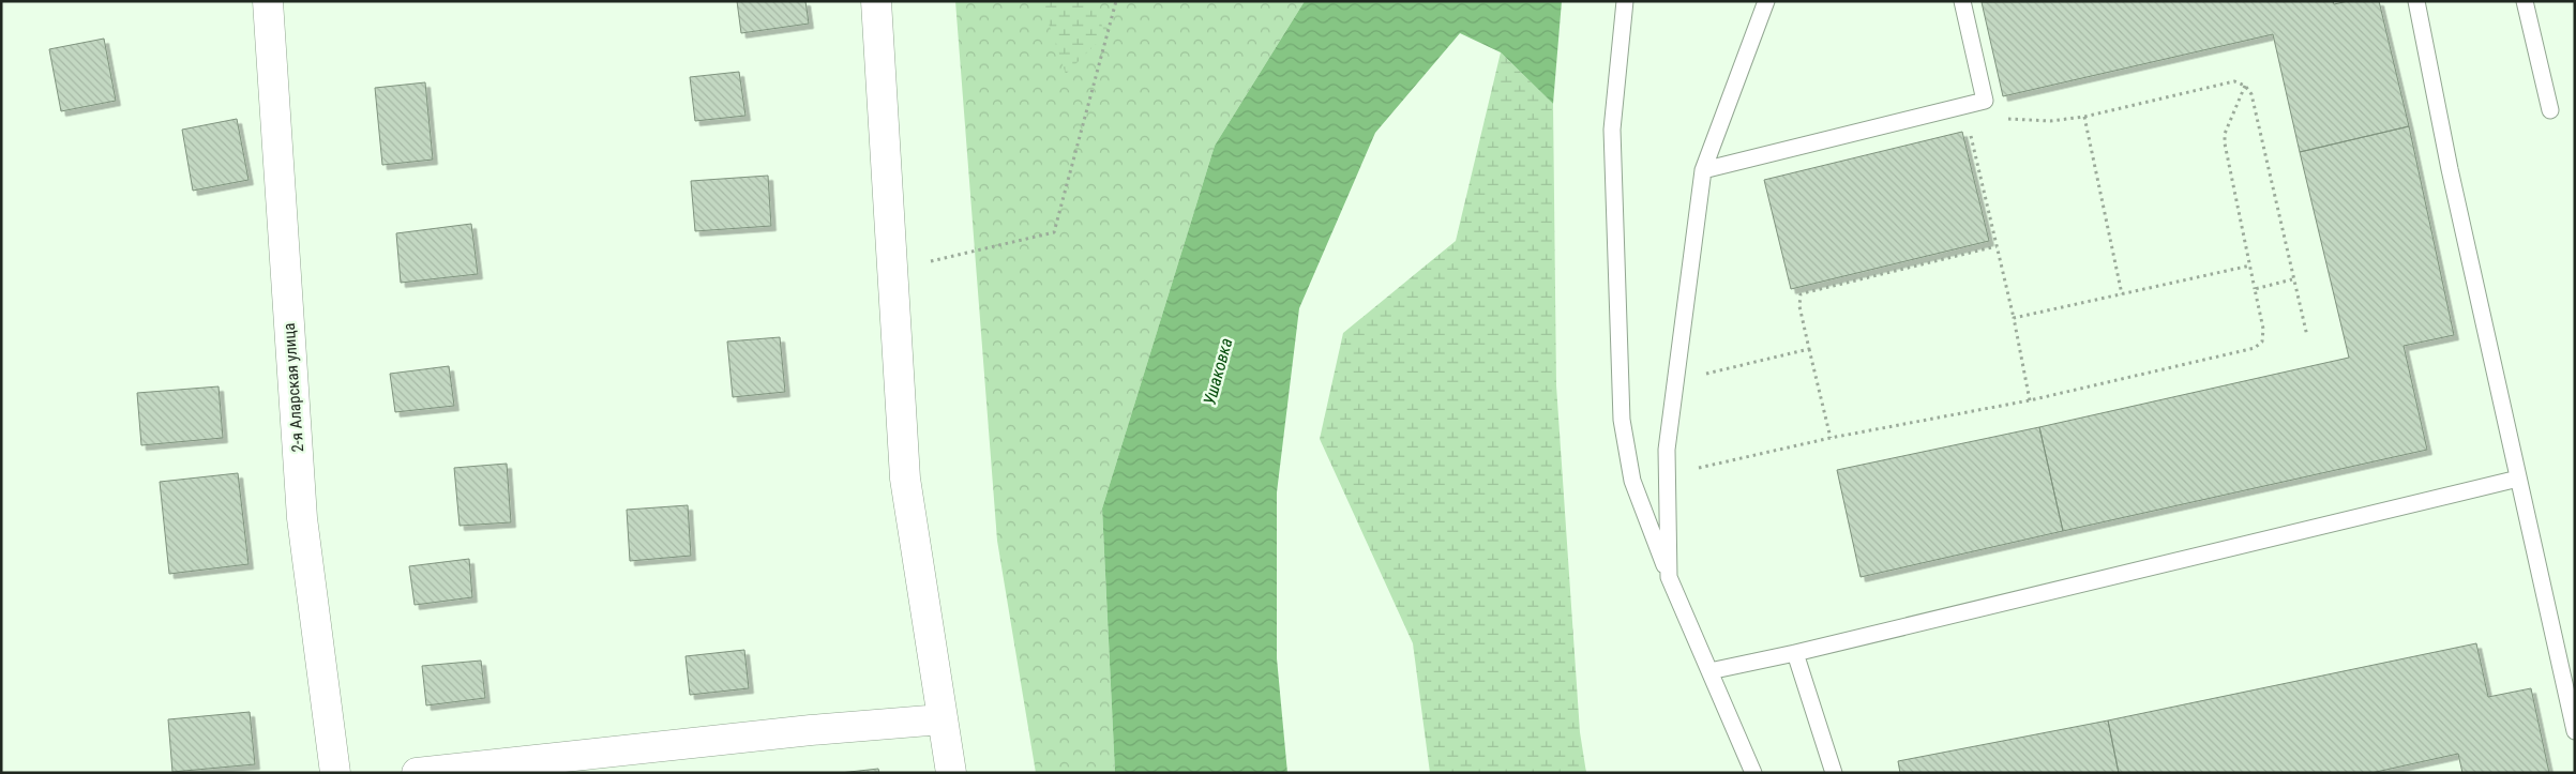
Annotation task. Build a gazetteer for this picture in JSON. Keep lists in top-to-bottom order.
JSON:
{
  "streets": {
    "street": ["2-я Аларская улица"]
  },
  "water": ["Ушаковка"]
}
